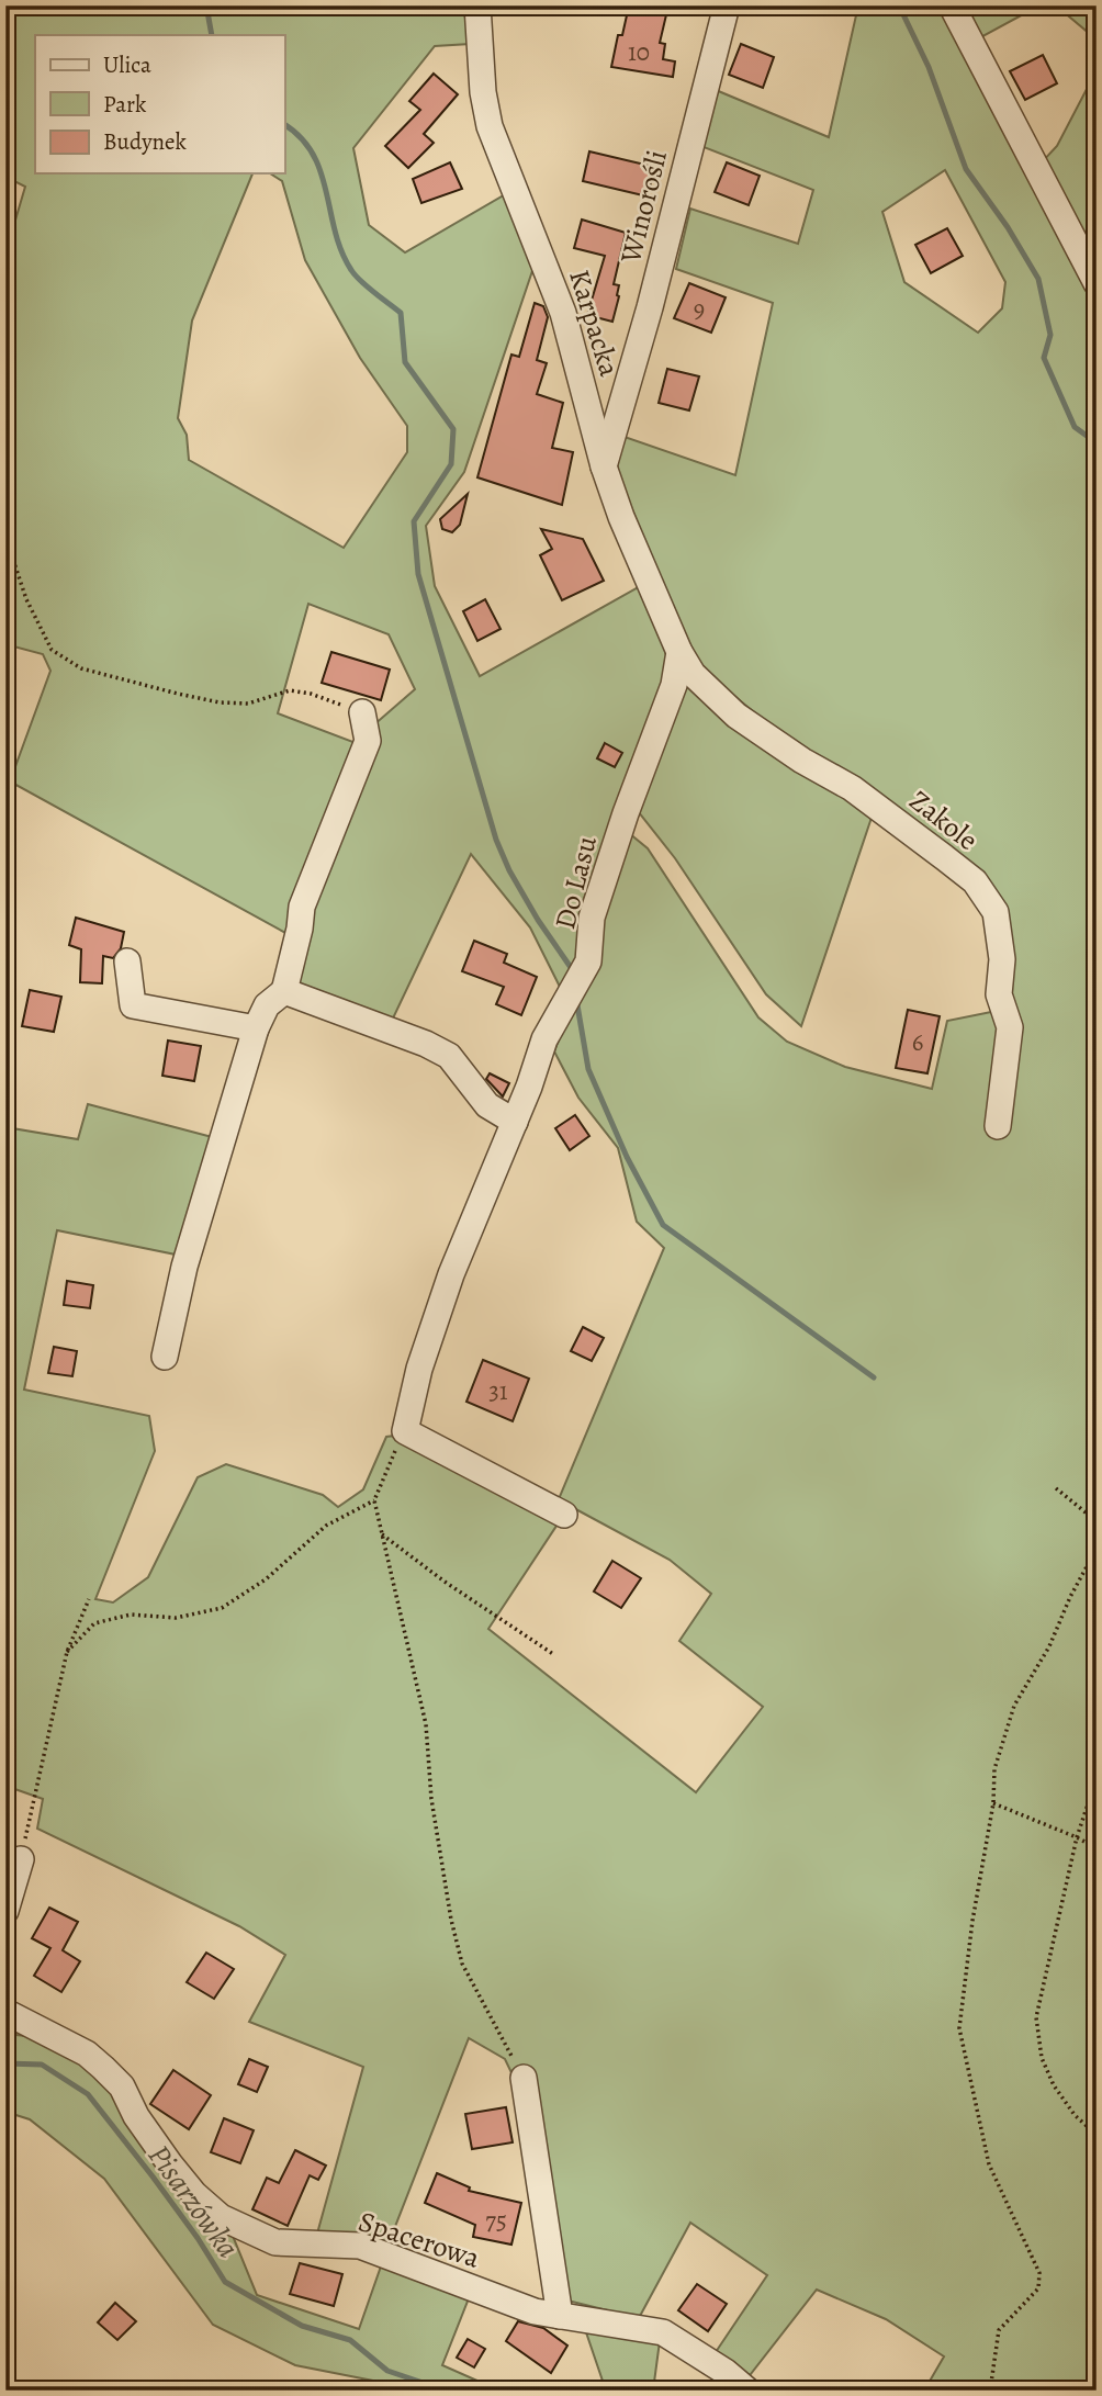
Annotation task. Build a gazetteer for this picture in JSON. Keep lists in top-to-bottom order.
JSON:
{
  "streets": {
    "street": [
      "Winorośli",
      "Karpacka",
      "Zakole",
      "Do Lasu",
      "Spacerowa"
    ]
  },
  "crossings": [
    ["Winorośli", "Karpacka"],
    ["Karpacka", "Zakole"],
    ["Karpacka", "Do Lasu"],
    ["Zakole", "Do Lasu"]
  ],
  "water": ["Pisarzówka"],
  "house_numbers": [
    "10",
    "9",
    "6",
    "31",
    "75"
  ],
  "legend": ["Ulica", "Park", "Budynek"]
}
